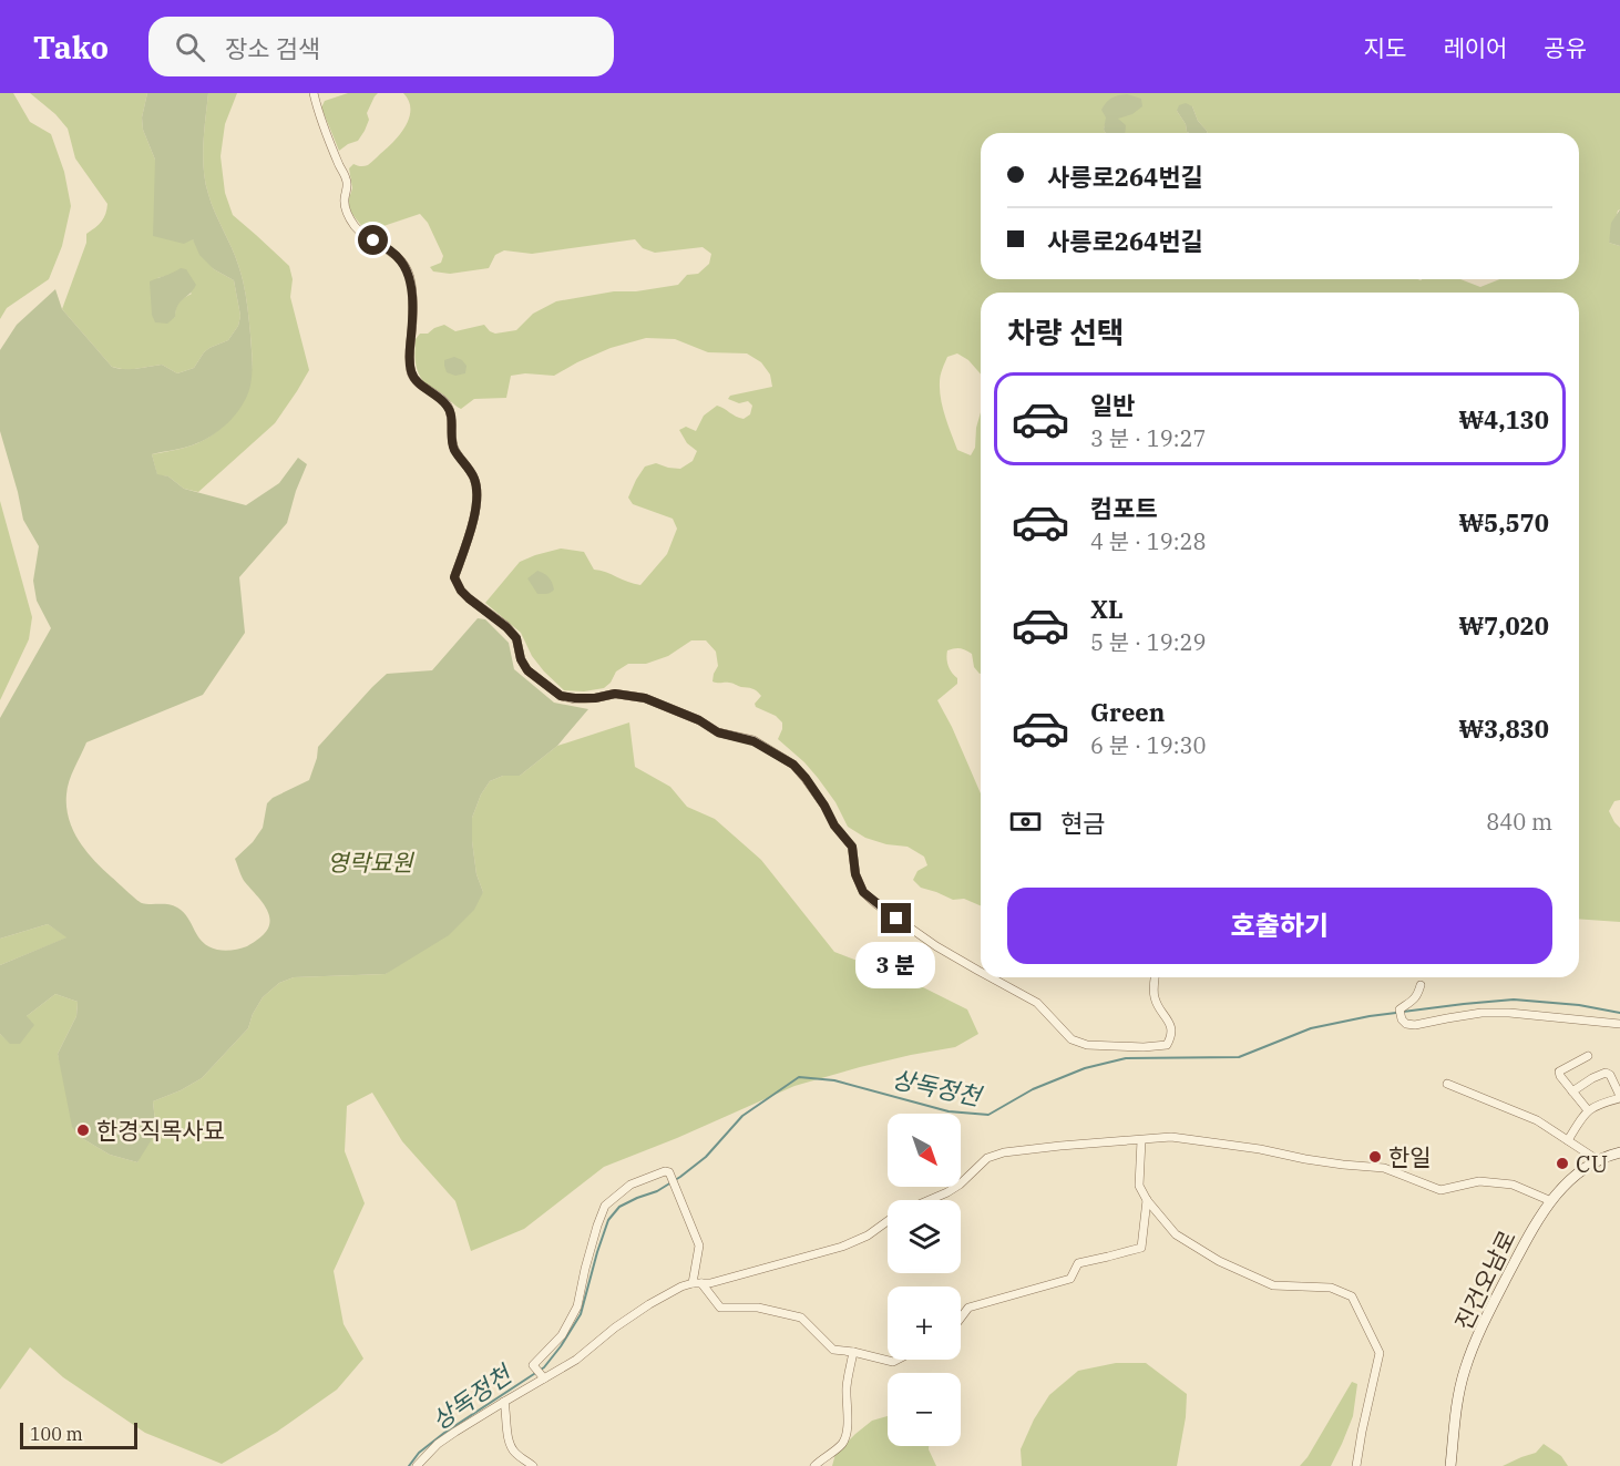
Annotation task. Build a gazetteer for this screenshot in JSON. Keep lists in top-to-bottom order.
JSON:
{
  "streets": {
    "main road": ["진건오남로"]
  },
  "water": ["상독정천"],
  "parks": ["영락묘원"],
  "places": ["한경직목사묘", "한일", "CU"],
  "scale_bar": "100 m",
  "north": "bottom right",
  "page": {
    "header": "Tako",
    "search": "장소 검색",
    "nav": ["지도", "레이어", "공유"],
    "banner": ["사릉로264번길", "사릉로264번길"],
    "heading": "차량 선택",
    "list": [
      {
        "name": "일반",
        "note": "3 분 · 19:27",
        "value": "₩4,130"
      },
      {
        "name": "컴포트",
        "note": "4 분 · 19:28",
        "value": "₩5,570"
      },
      {
        "name": "XL",
        "note": "5 분 · 19:29",
        "value": "₩7,020"
      },
      {
        "name": "Green",
        "note": "6 분 · 19:30",
        "value": "₩3,830"
      }
    ],
    "pay": ["현금", "840 m"],
    "buttons": "호출하기",
    "bubble": "3 분",
    "map_buttons": ["+", "−"],
    "scale": "100 m"
  }
}
